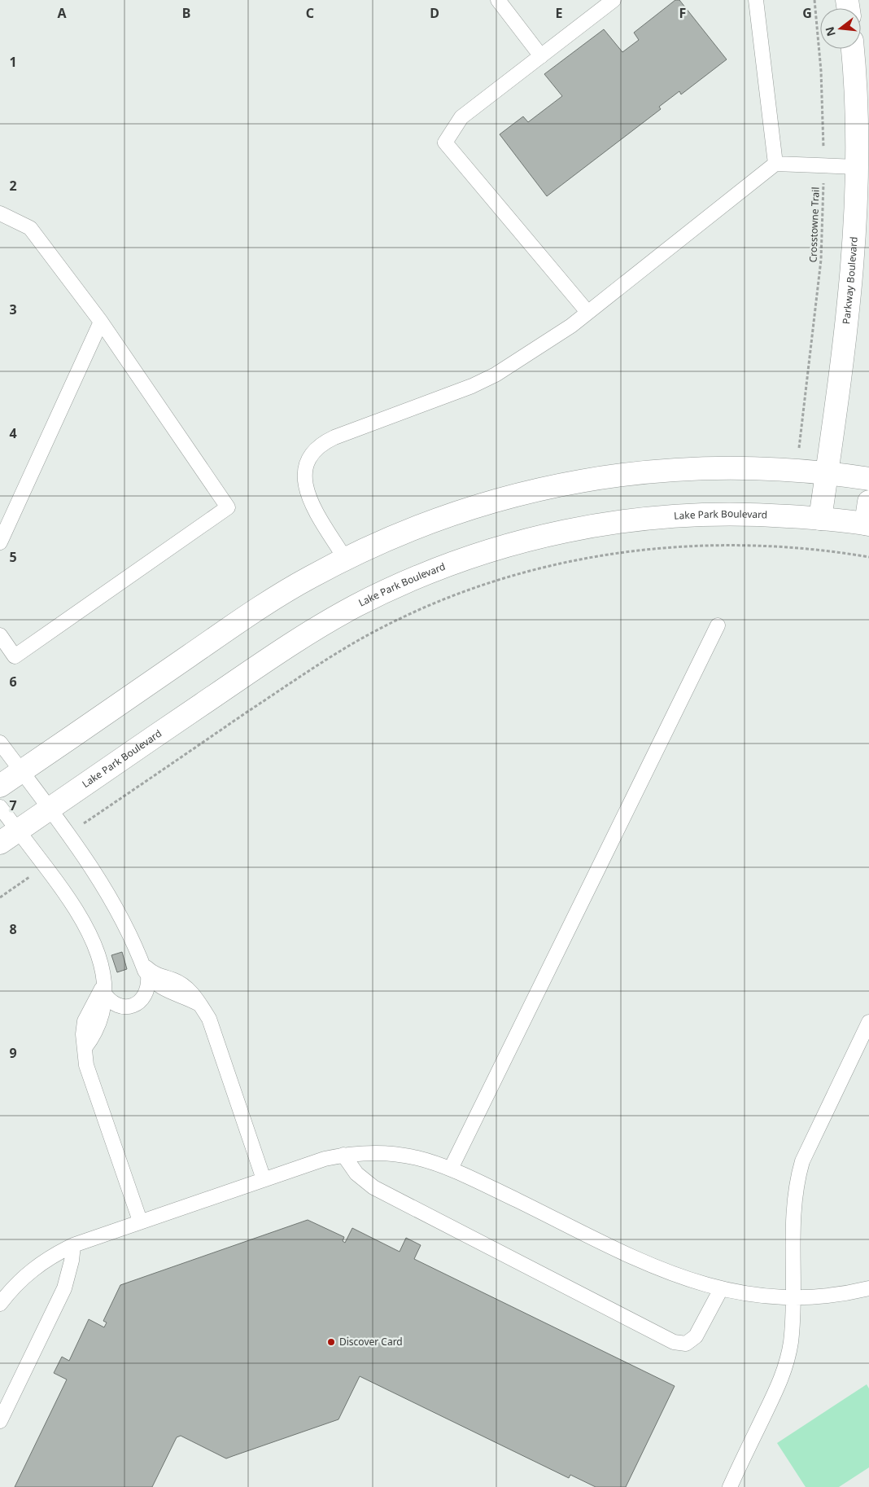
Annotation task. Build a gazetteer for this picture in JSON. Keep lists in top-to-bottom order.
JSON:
{
  "streets": {
    "street": ["Parkway Boulevard", "Lake Park Boulevard"],
    "path": ["Crosstowne Trail"]
  },
  "crossings": [
    ["Parkway Boulevard", "Lake Park Boulevard"]
  ],
  "places": ["Discover Card"],
  "north": "left",
  "grid": {
    "columns": [
      "A",
      "B",
      "C",
      "D",
      "E",
      "F",
      "G"
    ],
    "rows": [
      "1",
      "2",
      "3",
      "4",
      "5",
      "6",
      "7",
      "8",
      "9"
    ]
  }
}
